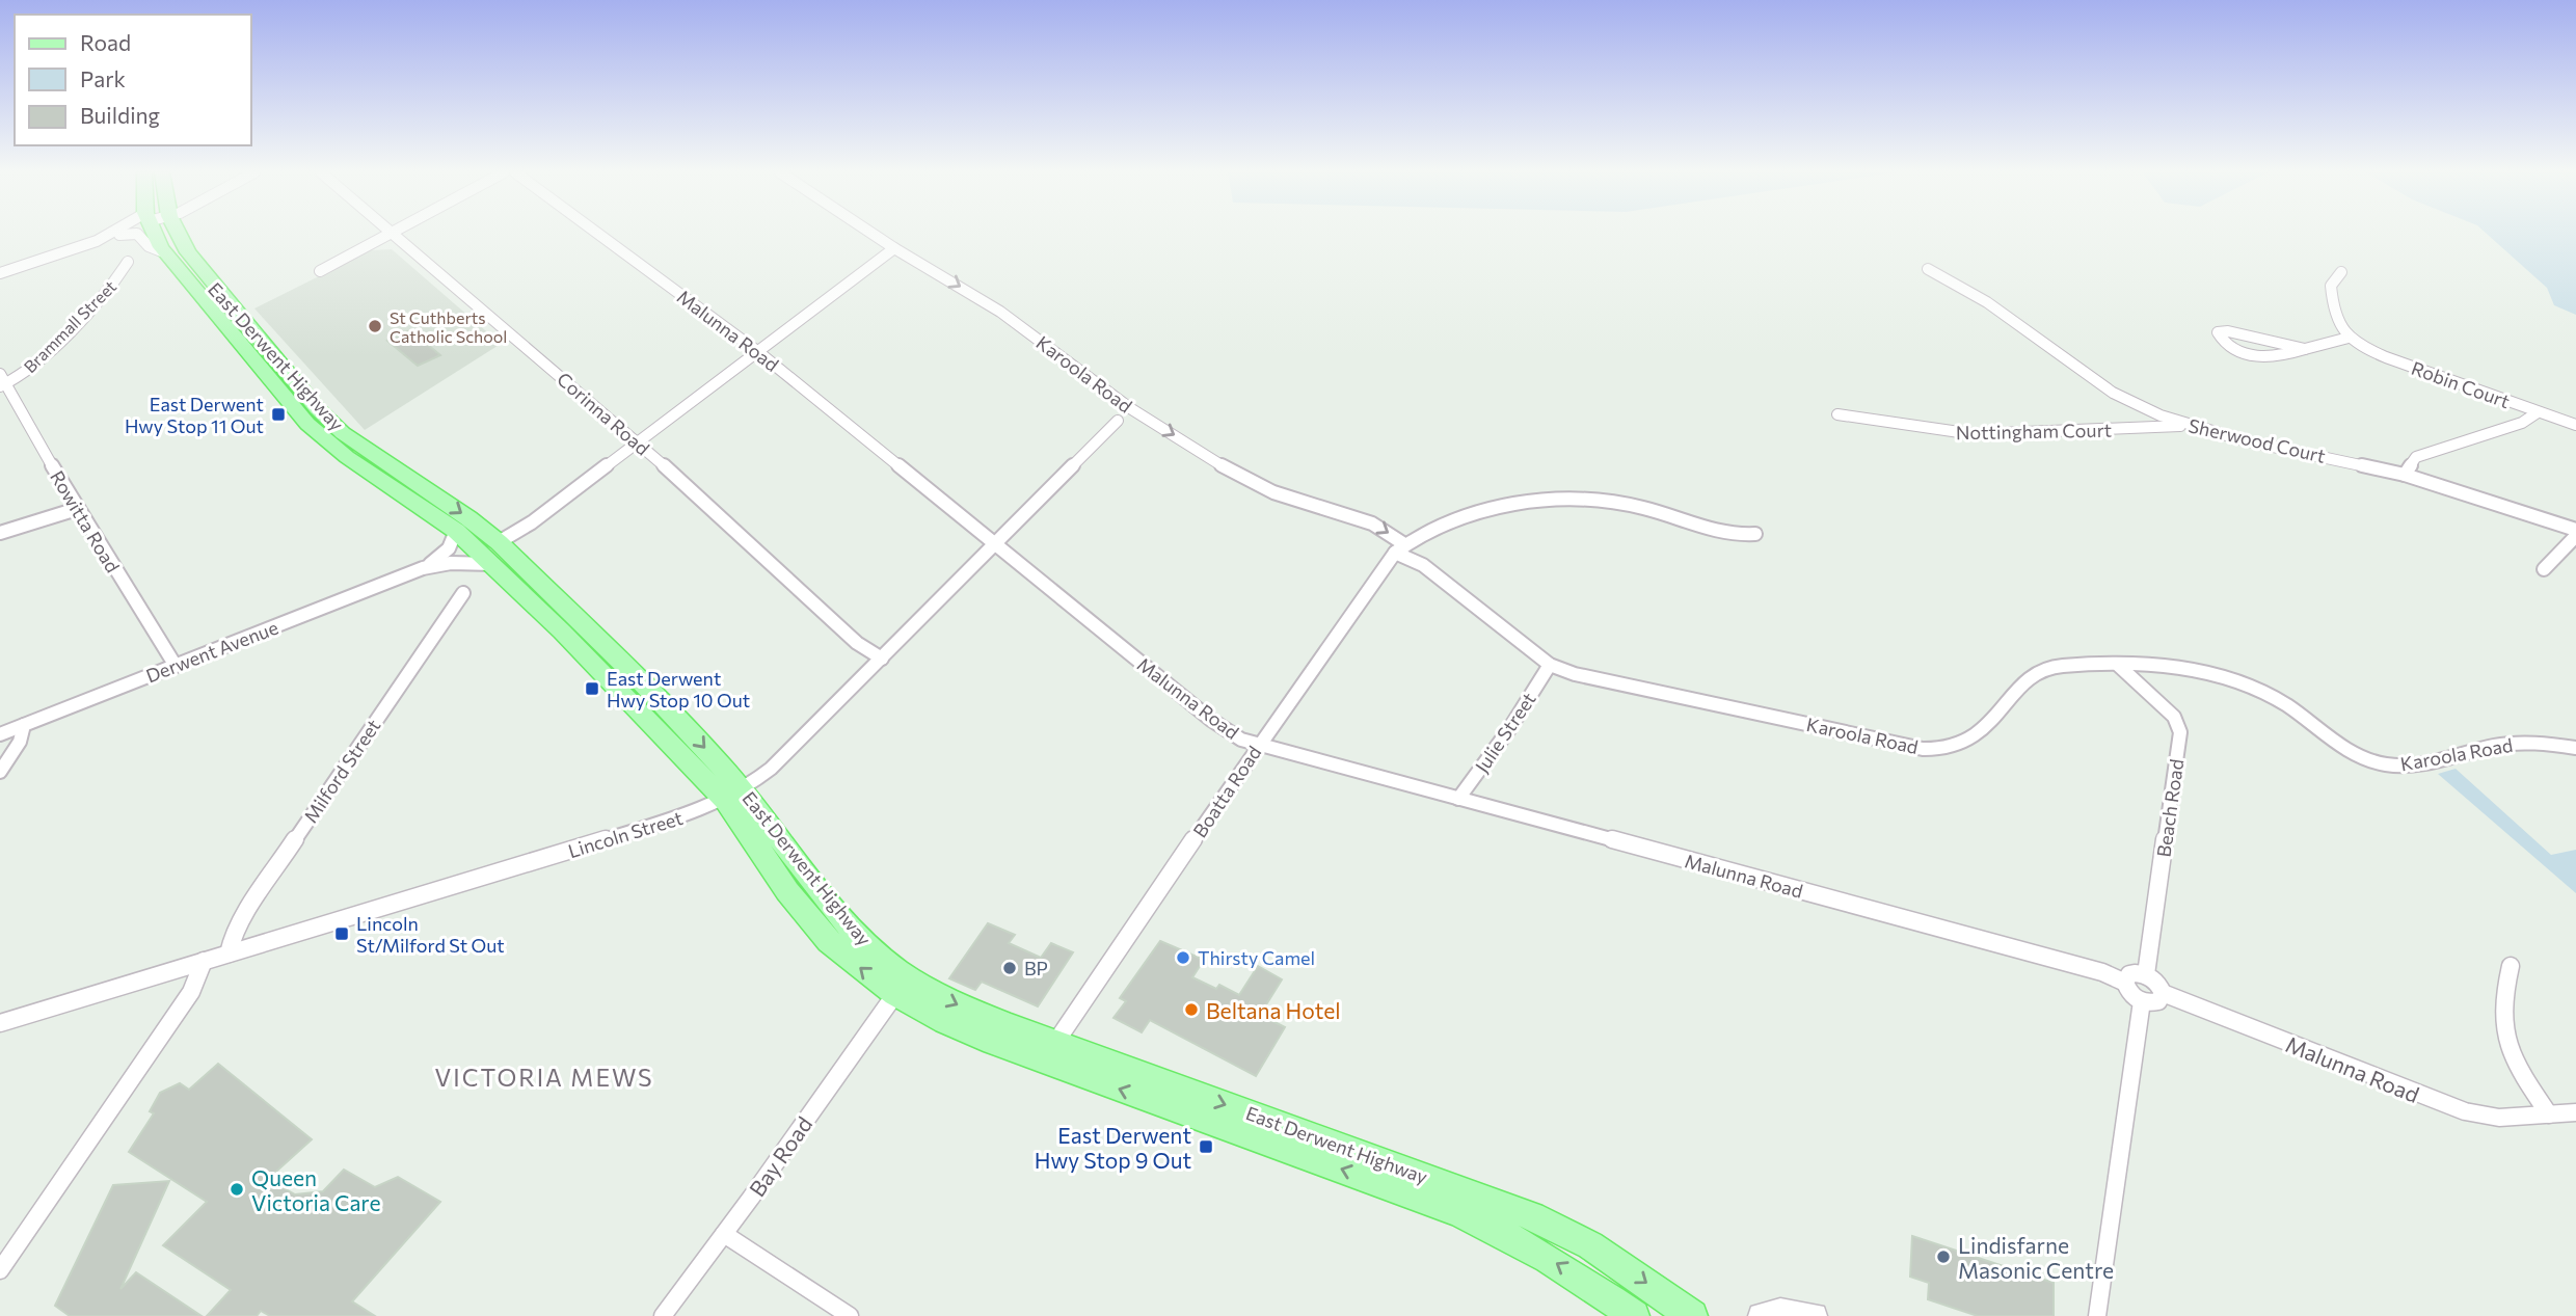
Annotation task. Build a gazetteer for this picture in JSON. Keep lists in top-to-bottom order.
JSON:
{
  "streets": {
    "main road": ["East Derwent Highway"],
    "street": [
      "Brammall Street",
      "Malunna Road",
      "Karoola Road",
      "Robin Court",
      "Corinna Road",
      "Nottingham Court",
      "Sherwood Court",
      "Rowitta Road",
      "Derwent Avenue",
      "Julie Street",
      "Milford Street",
      "Boatta Road",
      "Beach Road",
      "Lincoln Street",
      "Bay Road"
    ]
  },
  "crossings": [
    ["Brammall Street", "Rowitta Road"],
    ["Malunna Road", "Julie Street"],
    ["Malunna Road", "Boatta Road"],
    ["Malunna Road", "Beach Road"],
    ["Malunna Road", "Lincoln Street"],
    ["East Derwent Highway", "Derwent Avenue"],
    ["East Derwent Highway", "Boatta Road"],
    ["East Derwent Highway", "Lincoln Street"],
    ["East Derwent Highway", "Bay Road"],
    ["Karoola Road", "Julie Street"],
    ["Karoola Road", "Boatta Road"],
    ["Karoola Road", "Beach Road"],
    ["Corinna Road", "Lincoln Street"],
    ["Nottingham Court", "Sherwood Court"],
    ["Rowitta Road", "Derwent Avenue"],
    ["Milford Street", "Lincoln Street"]
  ],
  "districts": ["VICTORIA MEWS"],
  "places": {
    "other": [
      "St Cuthberts Catholic School",
      "Thirsty Camel",
      "BP",
      "Beltana Hotel",
      "Queen Victoria Care",
      "Lindisfarne Masonic Centre"
    ],
    "transit": [
      "East Derwent Hwy Stop 11 Out",
      "East Derwent Hwy Stop 10 Out",
      "Lincoln St/Milford St Out",
      "East Derwent Hwy Stop 9 Out"
    ]
  },
  "legend": ["Road", "Park", "Building"]
}
